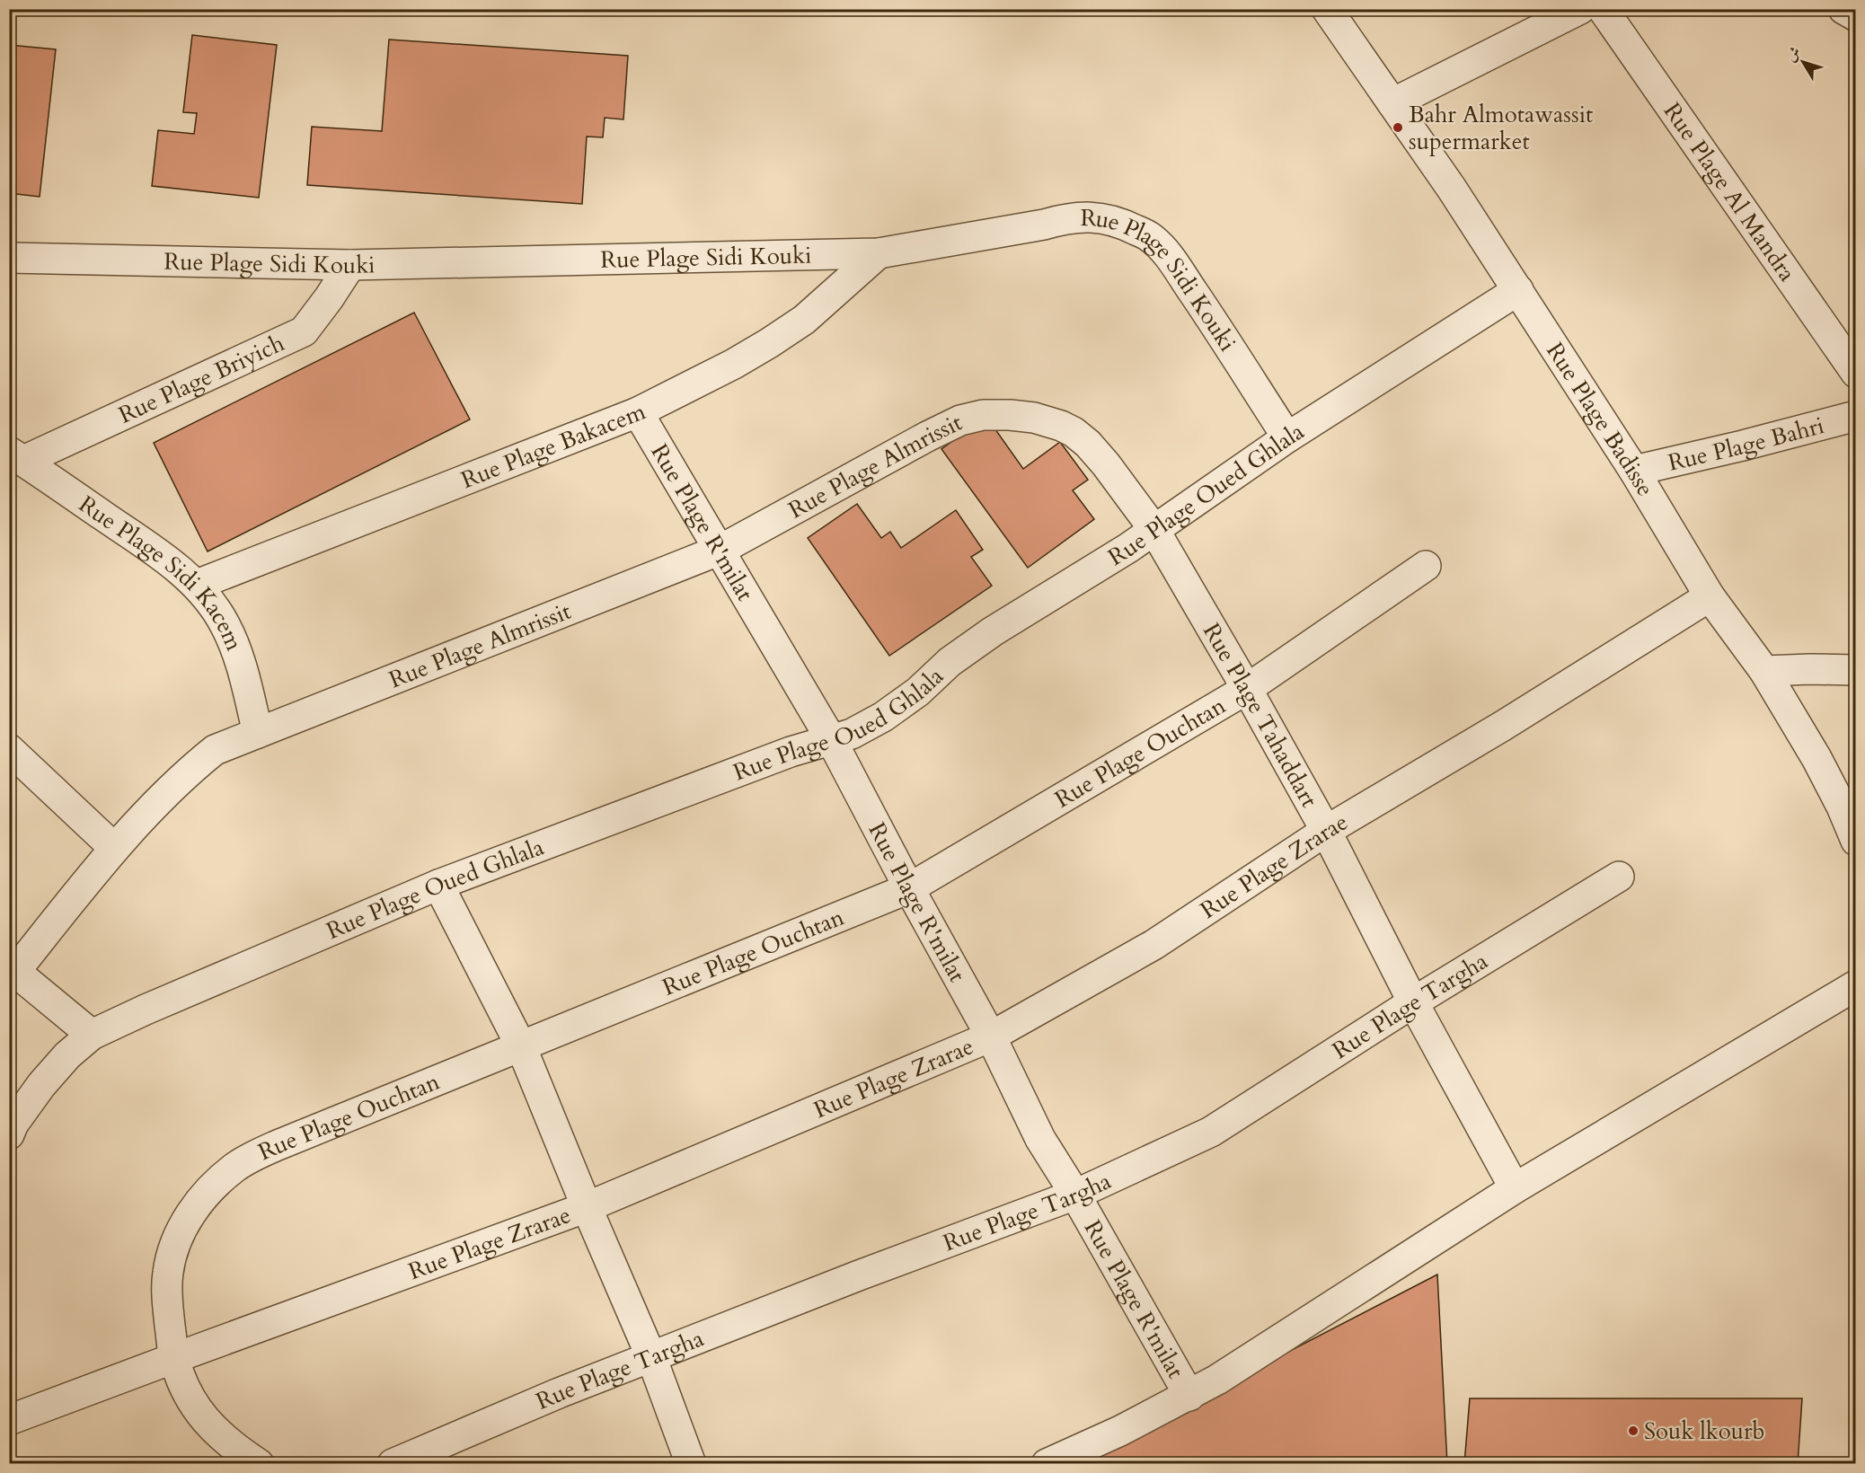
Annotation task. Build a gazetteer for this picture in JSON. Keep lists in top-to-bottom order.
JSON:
{
  "streets": {
    "street": [
      "Rue Plage Al Mandra",
      "Rue Plage Sidi Kouki",
      "Rue Plage Briyich",
      "Rue Plage Badisse",
      "Rue Plage Bahri",
      "Rue Plage Bakacem",
      "Rue Plage Almrissit",
      "Rue Plage Oued Ghlala",
      "Rue Plage R'milat",
      "Rue Plage Sidi Kacem",
      "Rue Plage Tahaddart",
      "Rue Plage Ouchtan",
      "Rue Plage Zrarae",
      "Rue Plage Targha"
    ]
  },
  "crossings": [
    ["Rue Plage Sidi Kouki", "Rue Plage Briyich"],
    ["Rue Plage Sidi Kouki", "Rue Plage Bakacem"],
    ["Rue Plage Sidi Kouki", "Rue Plage Oued Ghlala"],
    ["Rue Plage Briyich", "Rue Plage Sidi Kacem"],
    ["Rue Plage Badisse", "Rue Plage Bahri"],
    ["Rue Plage Badisse", "Rue Plage Oued Ghlala"],
    ["Rue Plage Badisse", "Rue Plage Zrarae"],
    ["Rue Plage Bakacem", "Rue Plage R'milat"],
    ["Rue Plage Bakacem", "Rue Plage Sidi Kacem"],
    ["Rue Plage Almrissit", "Rue Plage R'milat"],
    ["Rue Plage Almrissit", "Rue Plage Sidi Kacem"],
    ["Rue Plage Almrissit", "Rue Plage Tahaddart"],
    ["Rue Plage Oued Ghlala", "Rue Plage R'milat"],
    ["Rue Plage Oued Ghlala", "Rue Plage Tahaddart"],
    ["Rue Plage R'milat", "Rue Plage Ouchtan"],
    ["Rue Plage R'milat", "Rue Plage Zrarae"],
    ["Rue Plage R'milat", "Rue Plage Targha"],
    ["Rue Plage Tahaddart", "Rue Plage Ouchtan"],
    ["Rue Plage Tahaddart", "Rue Plage Zrarae"],
    ["Rue Plage Tahaddart", "Rue Plage Targha"],
    ["Rue Plage Ouchtan", "Rue Plage Zrarae"]
  ],
  "places": ["Bahr Almotawassit supermarket", "Souk lkourb"],
  "north": "top left"
}
